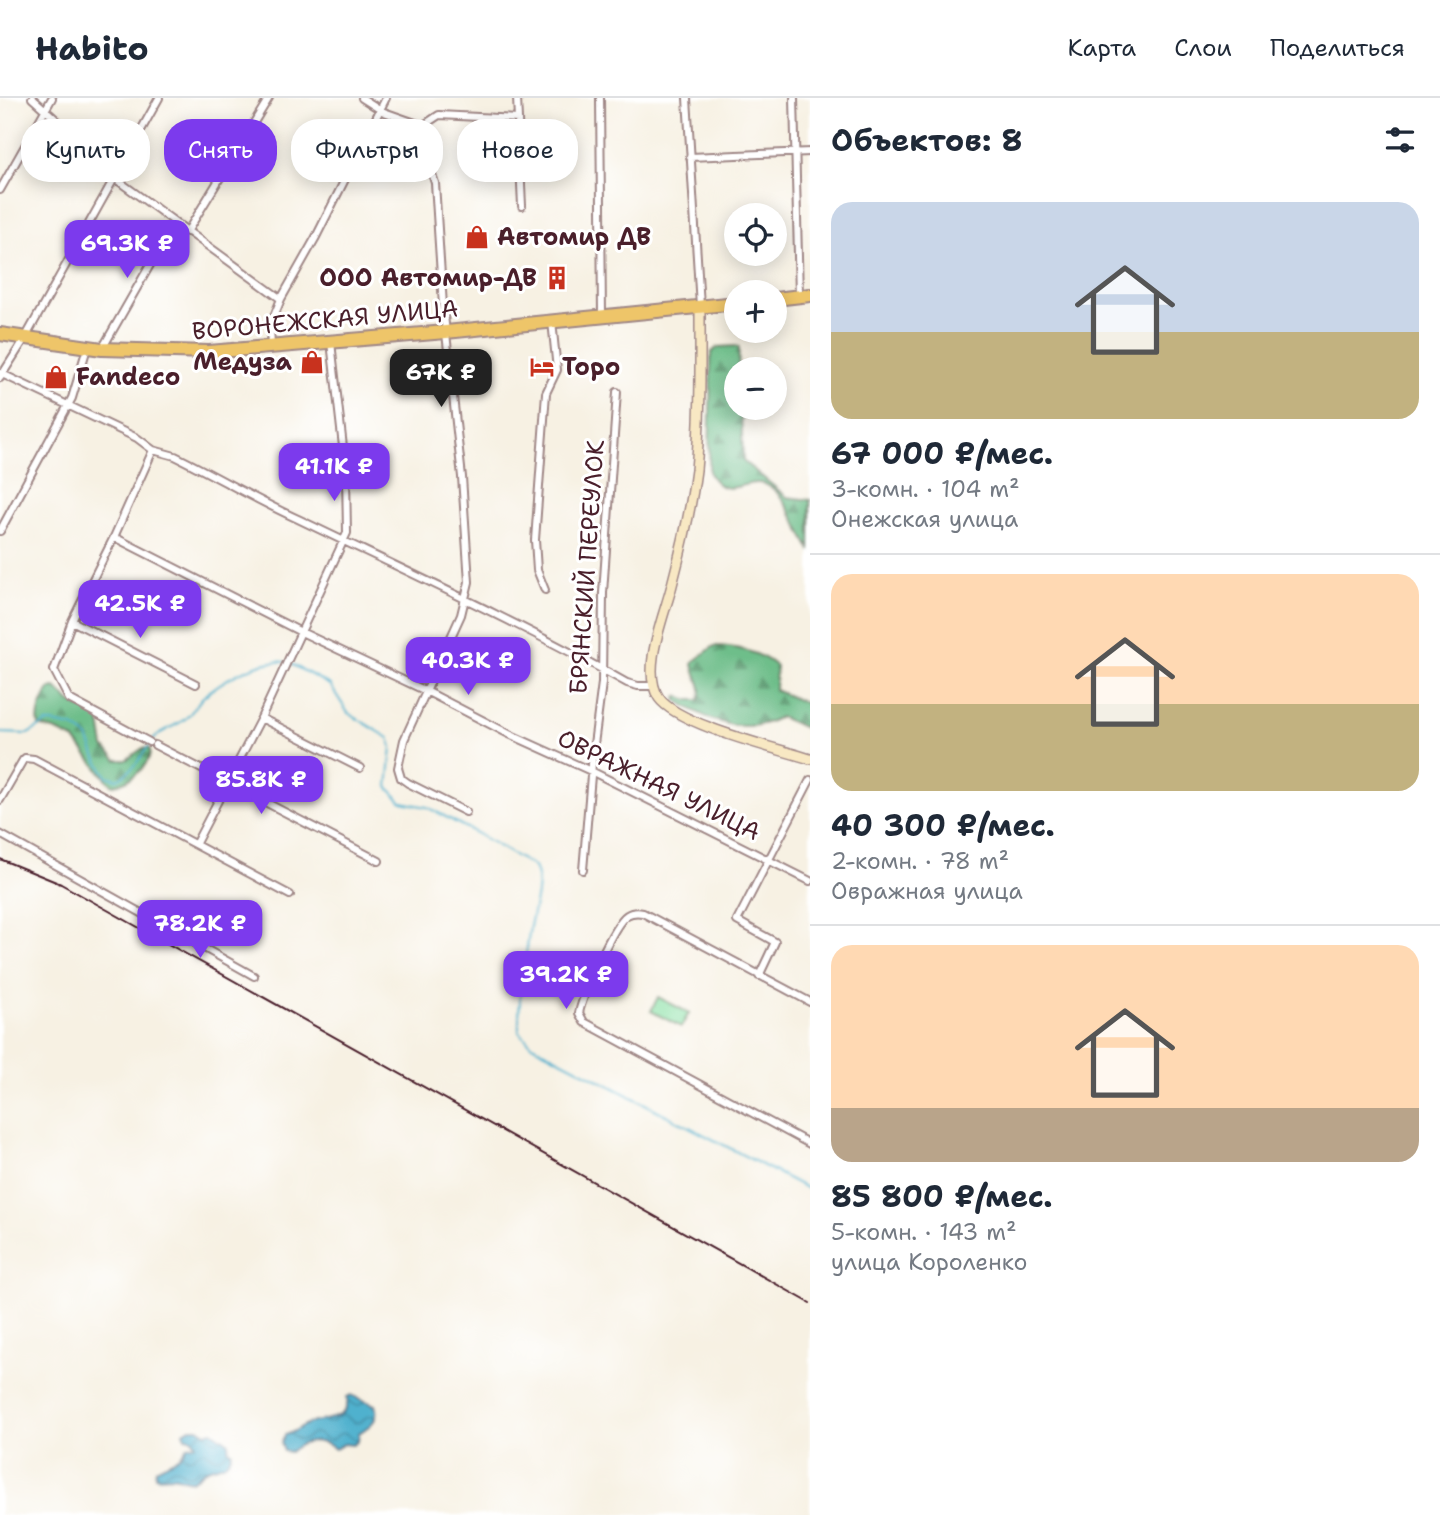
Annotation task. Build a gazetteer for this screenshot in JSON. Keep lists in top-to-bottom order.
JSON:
{
  "streets": {
    "highway": ["ВОРОНЕЖСКАЯ УЛИЦА"],
    "street": ["БРЯНСКИЙ ПЕРЕУЛОК", "ОВРАЖНАЯ УЛИЦА"]
  },
  "crossings": [
    ["БРЯНСКИЙ ПЕРЕУЛОК", "ОВРАЖНАЯ УЛИЦА"]
  ],
  "places": {
    "shop": ["Автомир ДВ", "Медуза", "Fandeco"],
    "building": ["ООО Автомир-ДВ"],
    "hotel": ["Торо"]
  },
  "page": {
    "header": "Habito",
    "nav": ["Карта", "Слои", "Поделиться"],
    "heading": "Объектов: 8",
    "chip": [
      "Купить",
      "Снять",
      "Фильтры",
      "Новое"
    ],
    "list": [
      {
        "name": "67 000 ₽/мес.",
        "note": "3-комн. · 104 m² · Онежская улица"
      },
      {
        "name": "40 300 ₽/мес.",
        "note": "2-комн. · 78 m² · Овражная улица"
      },
      {
        "name": "85 800 ₽/мес.",
        "note": "5-комн. · 143 m² · улица Короленко"
      }
    ],
    "map_buttons": ["+", "−"],
    "price": [
      "69.3K ₽",
      "67K ₽",
      "41.1K ₽",
      "42.5K ₽",
      "40.3K ₽",
      "85.8K ₽",
      "78.2K ₽",
      "39.2K ₽"
    ]
  }
}
